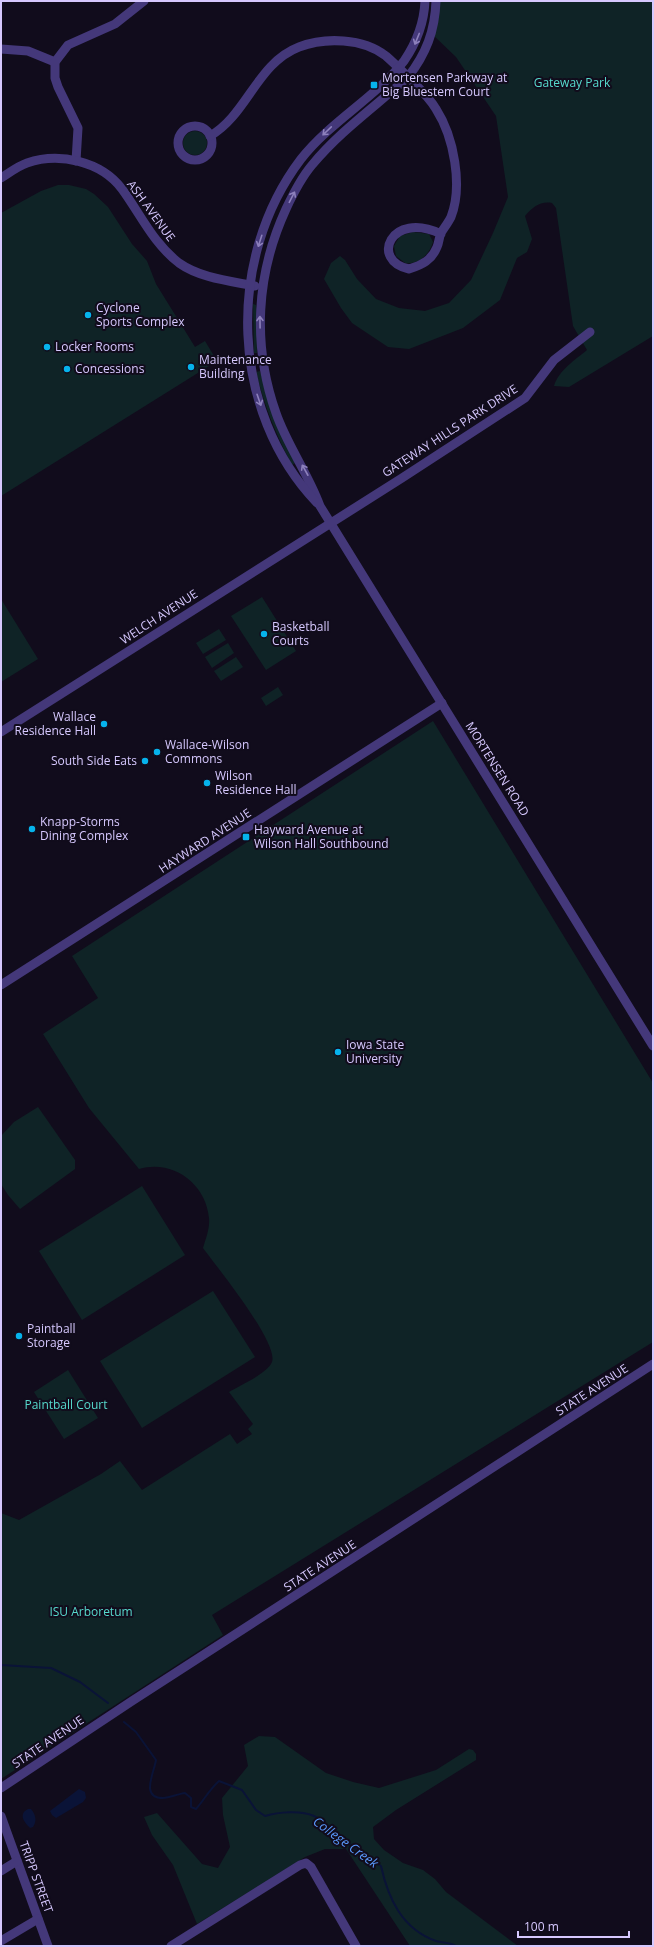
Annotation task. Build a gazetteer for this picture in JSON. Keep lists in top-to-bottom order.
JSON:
{
  "streets": {
    "street": [
      "ASH AVENUE",
      "GATEWAY HILLS PARK DRIVE",
      "WELCH AVENUE",
      "MORTENSEN ROAD",
      "HAYWARD AVENUE",
      "STATE AVENUE",
      "TRIPP STREET"
    ]
  },
  "crossings": [
    ["ASH AVENUE", "MORTENSEN ROAD"],
    ["GATEWAY HILLS PARK DRIVE", "WELCH AVENUE"],
    ["GATEWAY HILLS PARK DRIVE", "MORTENSEN ROAD"],
    ["WELCH AVENUE", "MORTENSEN ROAD"],
    ["MORTENSEN ROAD", "HAYWARD AVENUE"]
  ],
  "water": ["College Creek"],
  "parks": ["Gateway Park", "Paintball Court", "ISU Arboretum"],
  "places": {
    "transit": ["Mortensen Parkway at Big Bluestem Court", "Hayward Avenue at Wilson Hall Southbound"],
    "other": [
      "Cyclone Sports Complex",
      "Locker Rooms",
      "Maintenance Building",
      "Concessions",
      "Basketball Courts",
      "Wallace Residence Hall",
      "Wallace-Wilson Commons",
      "South Side Eats",
      "Wilson Residence Hall",
      "Knapp-Storms Dining Complex",
      "Iowa State University",
      "Paintball Storage"
    ]
  },
  "scale_bar": "100 m"
}
